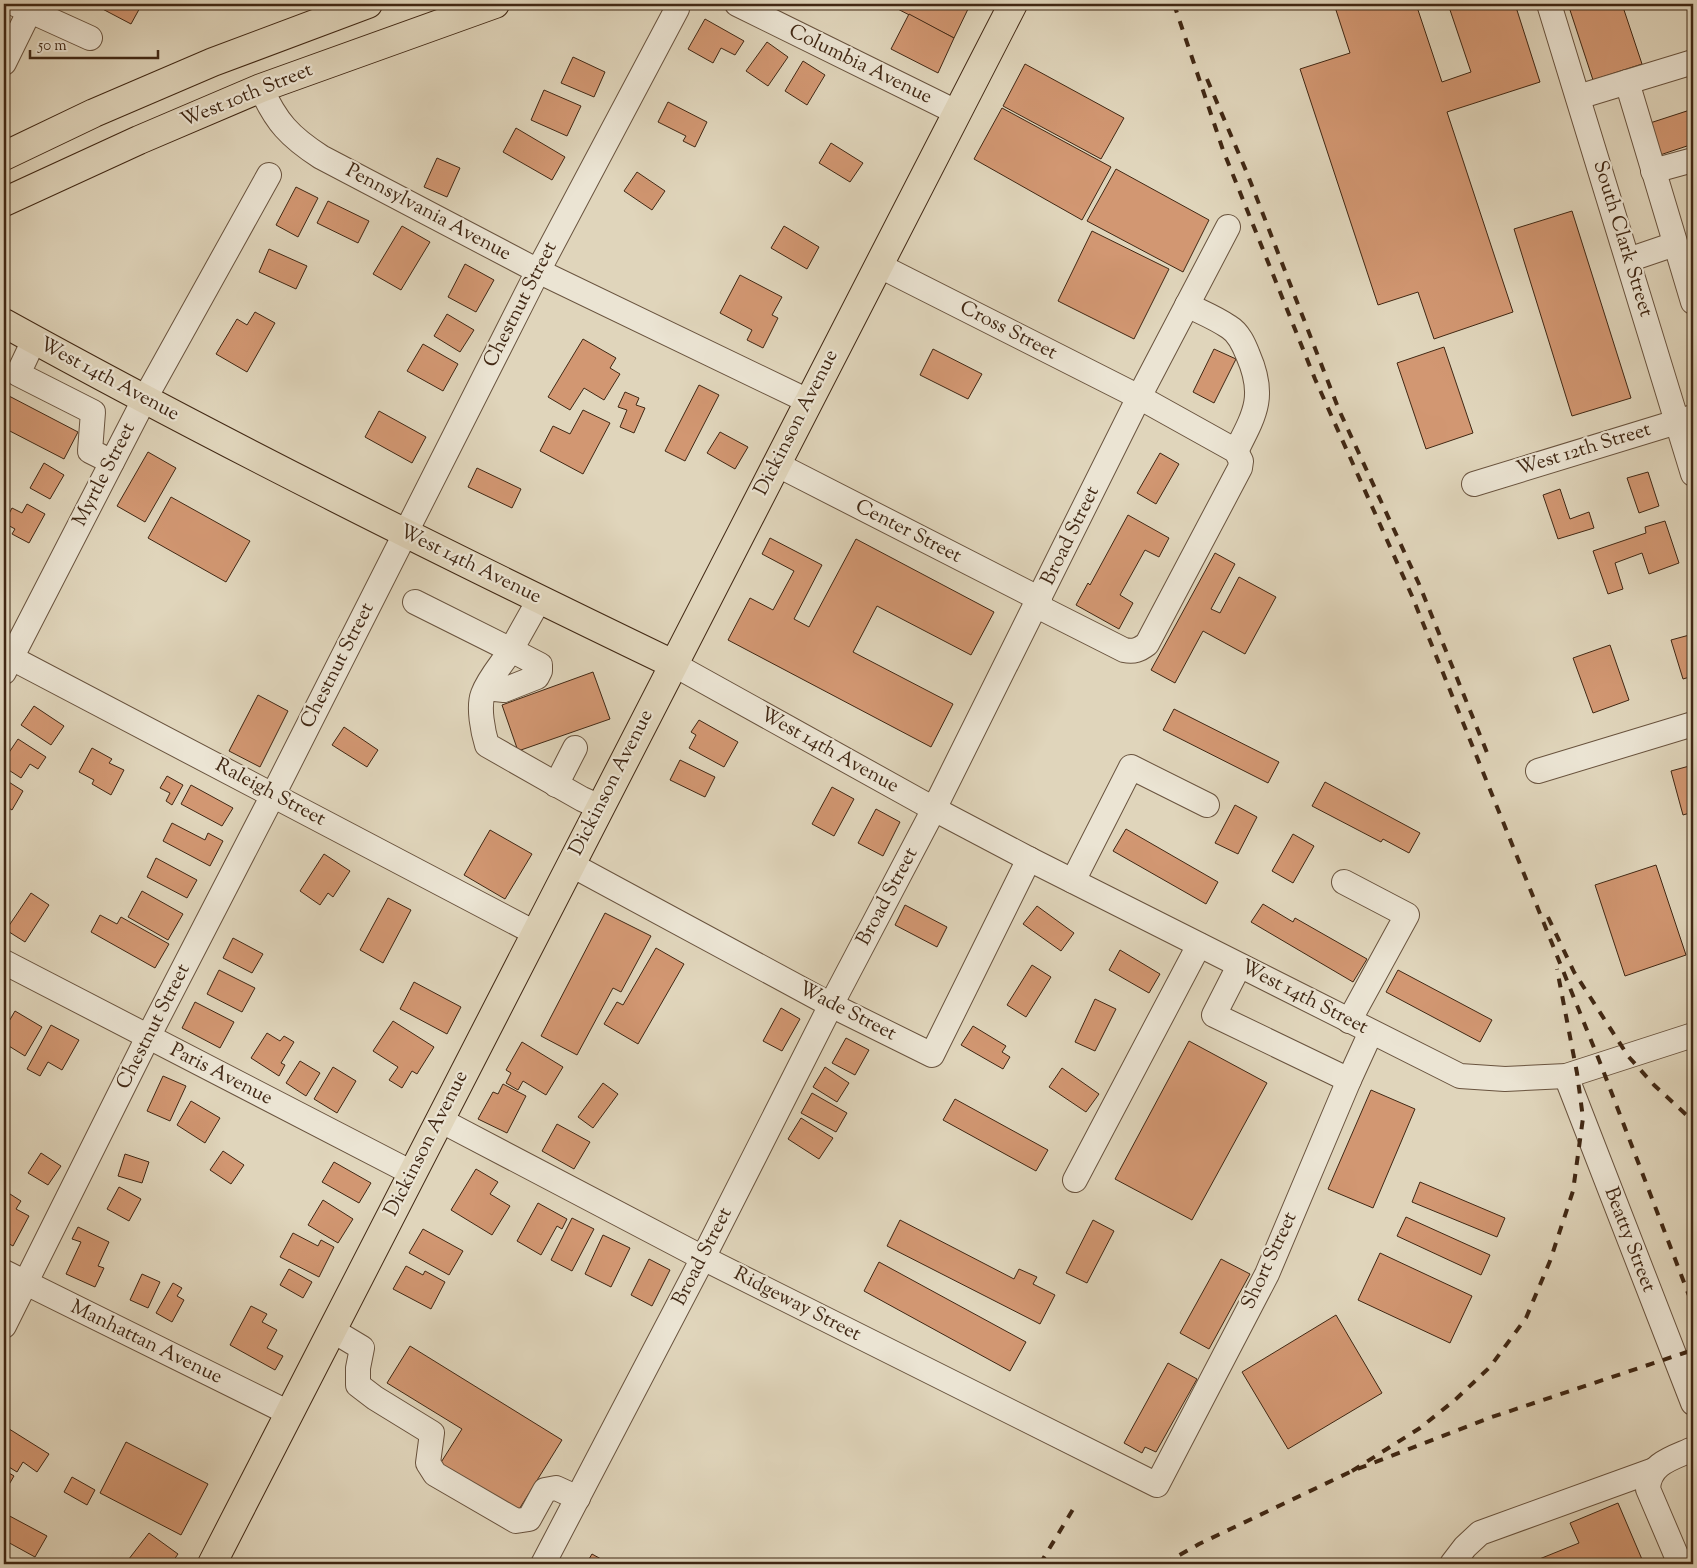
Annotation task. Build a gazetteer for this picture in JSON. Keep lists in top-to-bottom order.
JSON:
{
  "streets": {
    "main road": ["West 10th Street", "West 14th Avenue", "Dickinson Avenue"],
    "street": [
      "Columbia Avenue",
      "Pennsylvania Avenue",
      "South Clark Street",
      "Chestnut Street",
      "Cross Street",
      "West 12th Street",
      "Myrtle Street",
      "Center Street",
      "Broad Street",
      "Raleigh Street",
      "West 14th Street",
      "Wade Street",
      "Paris Avenue",
      "Beatty Street",
      "Short Street",
      "Ridgeway Street",
      "Manhattan Avenue"
    ]
  },
  "crossings": [
    ["Columbia Avenue", "Dickinson Avenue"],
    ["West 10th Street", "Pennsylvania Avenue"],
    ["Pennsylvania Avenue", "Chestnut Street"],
    ["Pennsylvania Avenue", "Dickinson Avenue"],
    ["South Clark Street", "West 12th Street"],
    ["Chestnut Street", "West 14th Avenue"],
    ["Chestnut Street", "Raleigh Street"],
    ["Chestnut Street", "Paris Avenue"],
    ["Chestnut Street", "Manhattan Avenue"],
    ["Cross Street", "Dickinson Avenue"],
    ["Cross Street", "Center Street"],
    ["Cross Street", "Broad Street"],
    ["West 14th Avenue", "Dickinson Avenue"],
    ["West 14th Avenue", "Myrtle Street"],
    ["West 14th Avenue", "Broad Street"],
    ["West 14th Avenue", "West 14th Street"],
    ["Dickinson Avenue", "Center Street"],
    ["Dickinson Avenue", "Raleigh Street"],
    ["Dickinson Avenue", "Wade Street"],
    ["Dickinson Avenue", "Paris Avenue"],
    ["Dickinson Avenue", "Ridgeway Street"],
    ["Dickinson Avenue", "Manhattan Avenue"],
    ["Myrtle Street", "Raleigh Street"],
    ["Center Street", "Broad Street"],
    ["Broad Street", "West 14th Street"],
    ["Broad Street", "Wade Street"],
    ["Broad Street", "Ridgeway Street"],
    ["West 14th Street", "Wade Street"],
    ["West 14th Street", "Beatty Street"],
    ["West 14th Street", "Short Street"],
    ["Short Street", "Ridgeway Street"]
  ],
  "scale_bar": "50 m"
}
